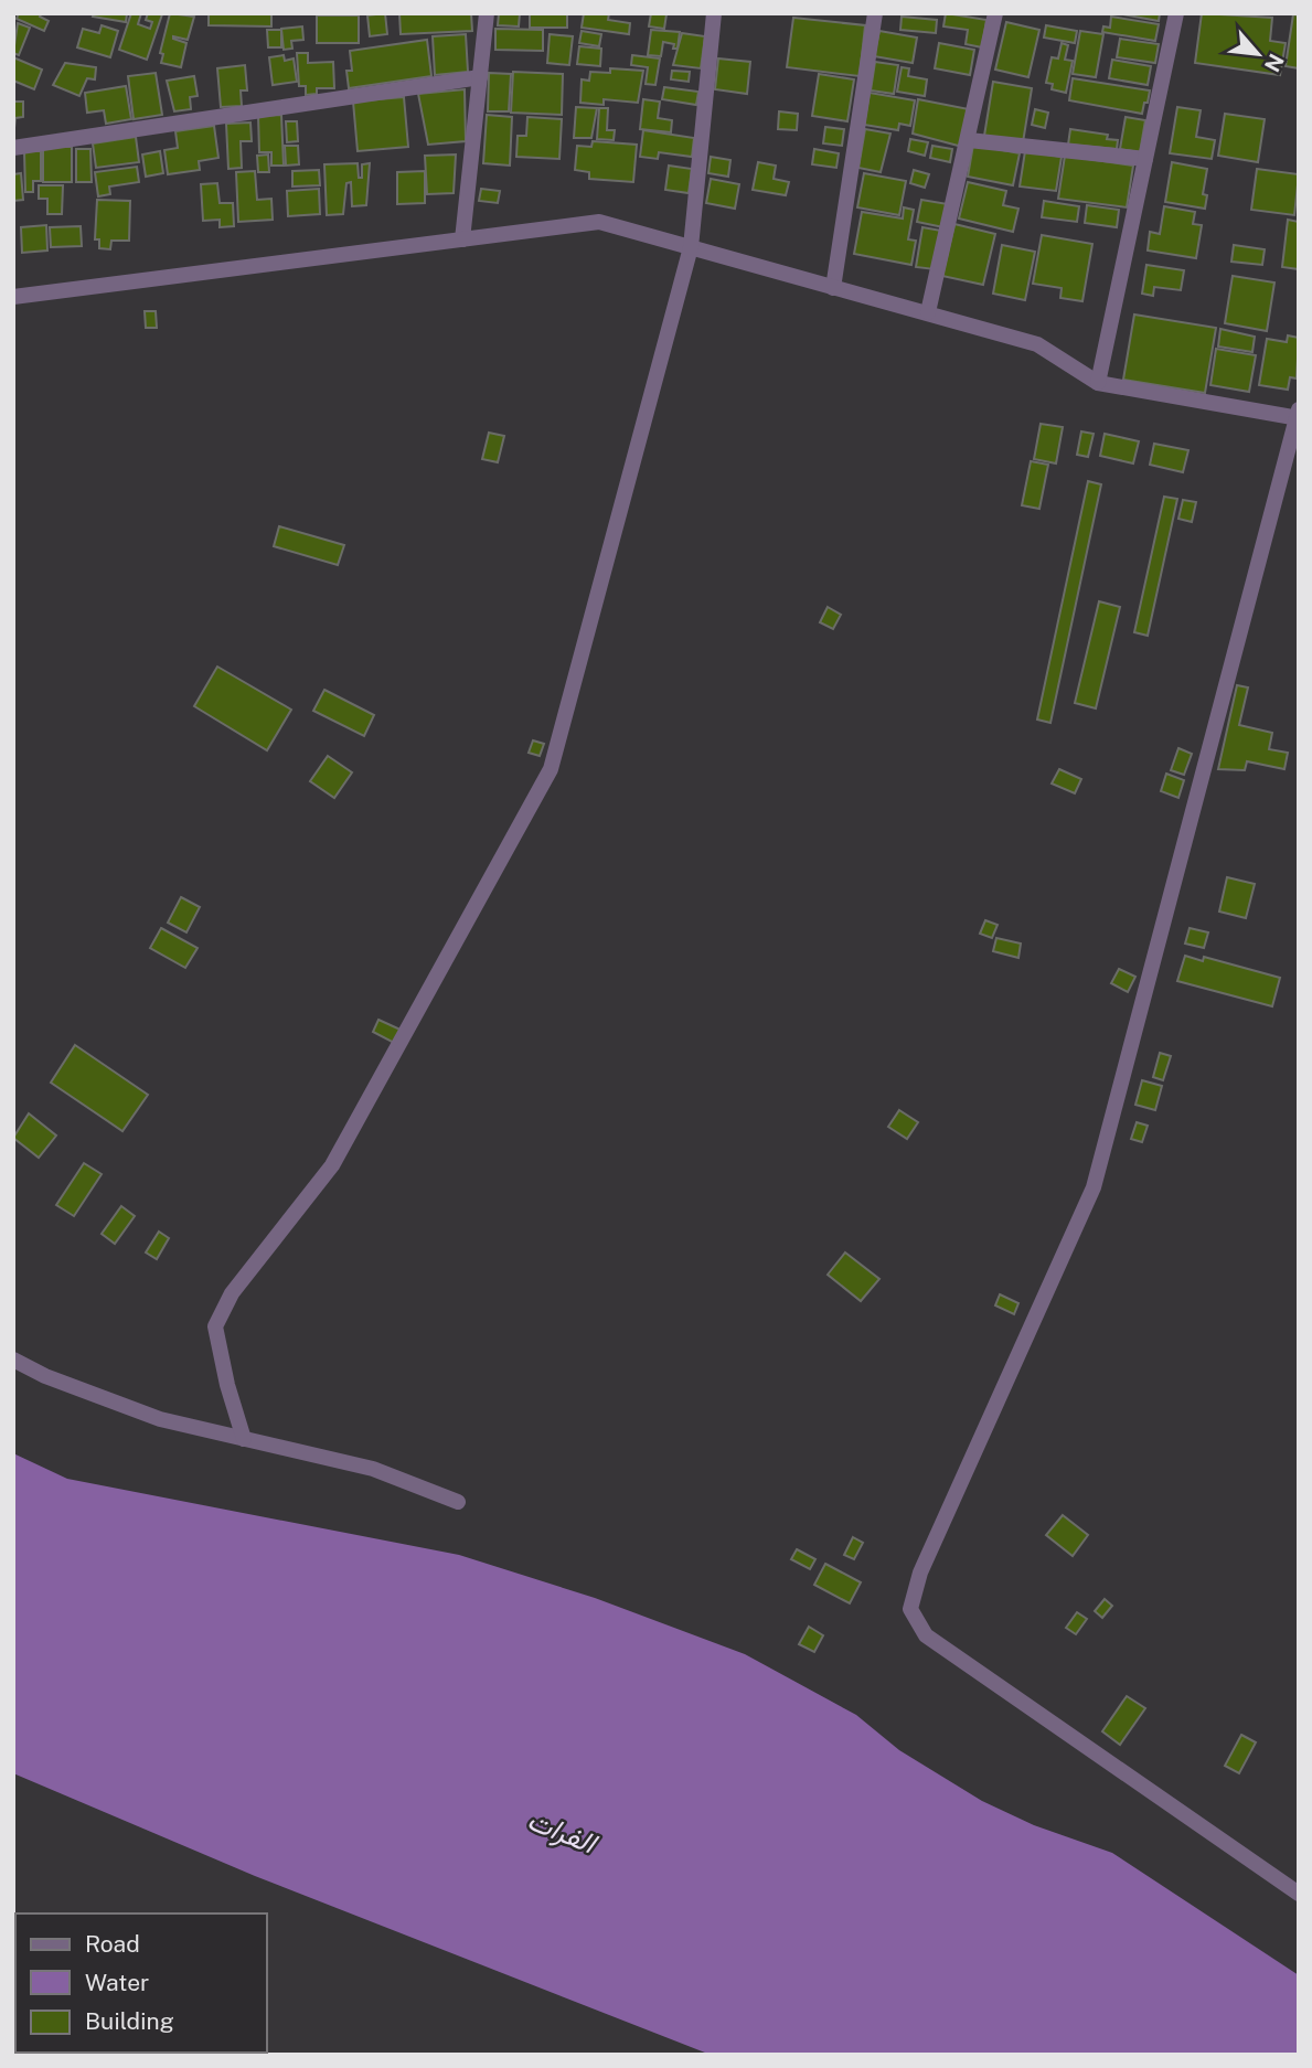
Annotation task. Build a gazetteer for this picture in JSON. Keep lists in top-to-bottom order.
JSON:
{
  "water": ["الفرات"],
  "legend": ["Road", "Water", "Building"],
  "north": "bottom right"
}
